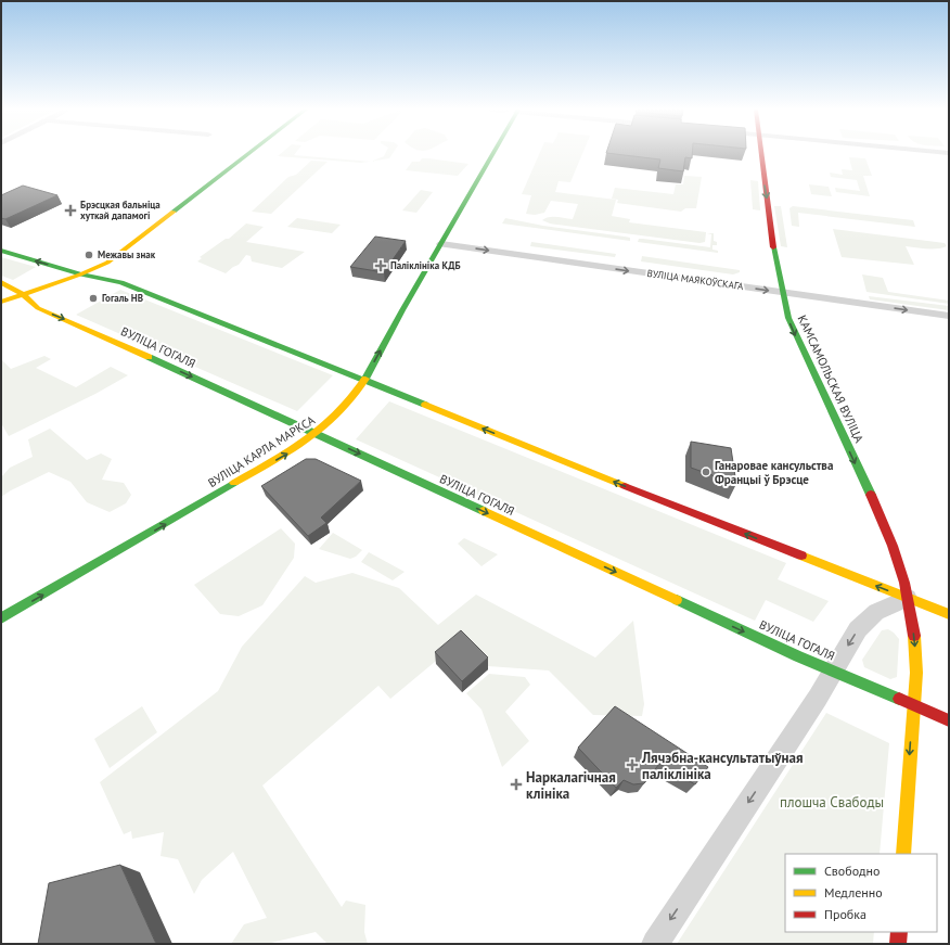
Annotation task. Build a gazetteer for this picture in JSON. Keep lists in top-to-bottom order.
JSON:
{
  "streets": {
    "main road": ["ВУЛІЦА ГОГАЛЯ", "КАМСАМОЛЬСКАЯ ВУЛІЦА", "ВУЛІЦА КАРЛА МАРКСА"],
    "street": ["ВУЛІЦА МАЯКОЎСКАГА"]
  },
  "crossings": [
    ["ВУЛІЦА МАЯКОЎСКАГА", "КАМСАМОЛЬСКАЯ ВУЛІЦА"],
    ["ВУЛІЦА МАЯКОЎСКАГА", "ВУЛІЦА КАРЛА МАРКСА"],
    ["ВУЛІЦА ГОГАЛЯ", "ВУЛІЦА КАРЛА МАРКСА"]
  ],
  "one_way": ["ВУЛІЦА МАЯКОЎСКАГА", "КАМСАМОЛЬСКАЯ ВУЛІЦА", "ВУЛІЦА КАРЛА МАРКСА"],
  "parks": ["плошча Свабоды"],
  "places": {
    "health": [
      "Брэсцкая бальніца хуткай дапамогі",
      "Паліклініка КДБ",
      "Лячэбна-кансультатыўная паліклініка",
      "Наркалагічная клініка"
    ],
    "other": ["Межавы знак", "Гогаль НВ", "Ганаровае кансульства Францыі ў Брэсце"]
  },
  "legend": ["Свободно", "Медленно", "Пробка"]
}
